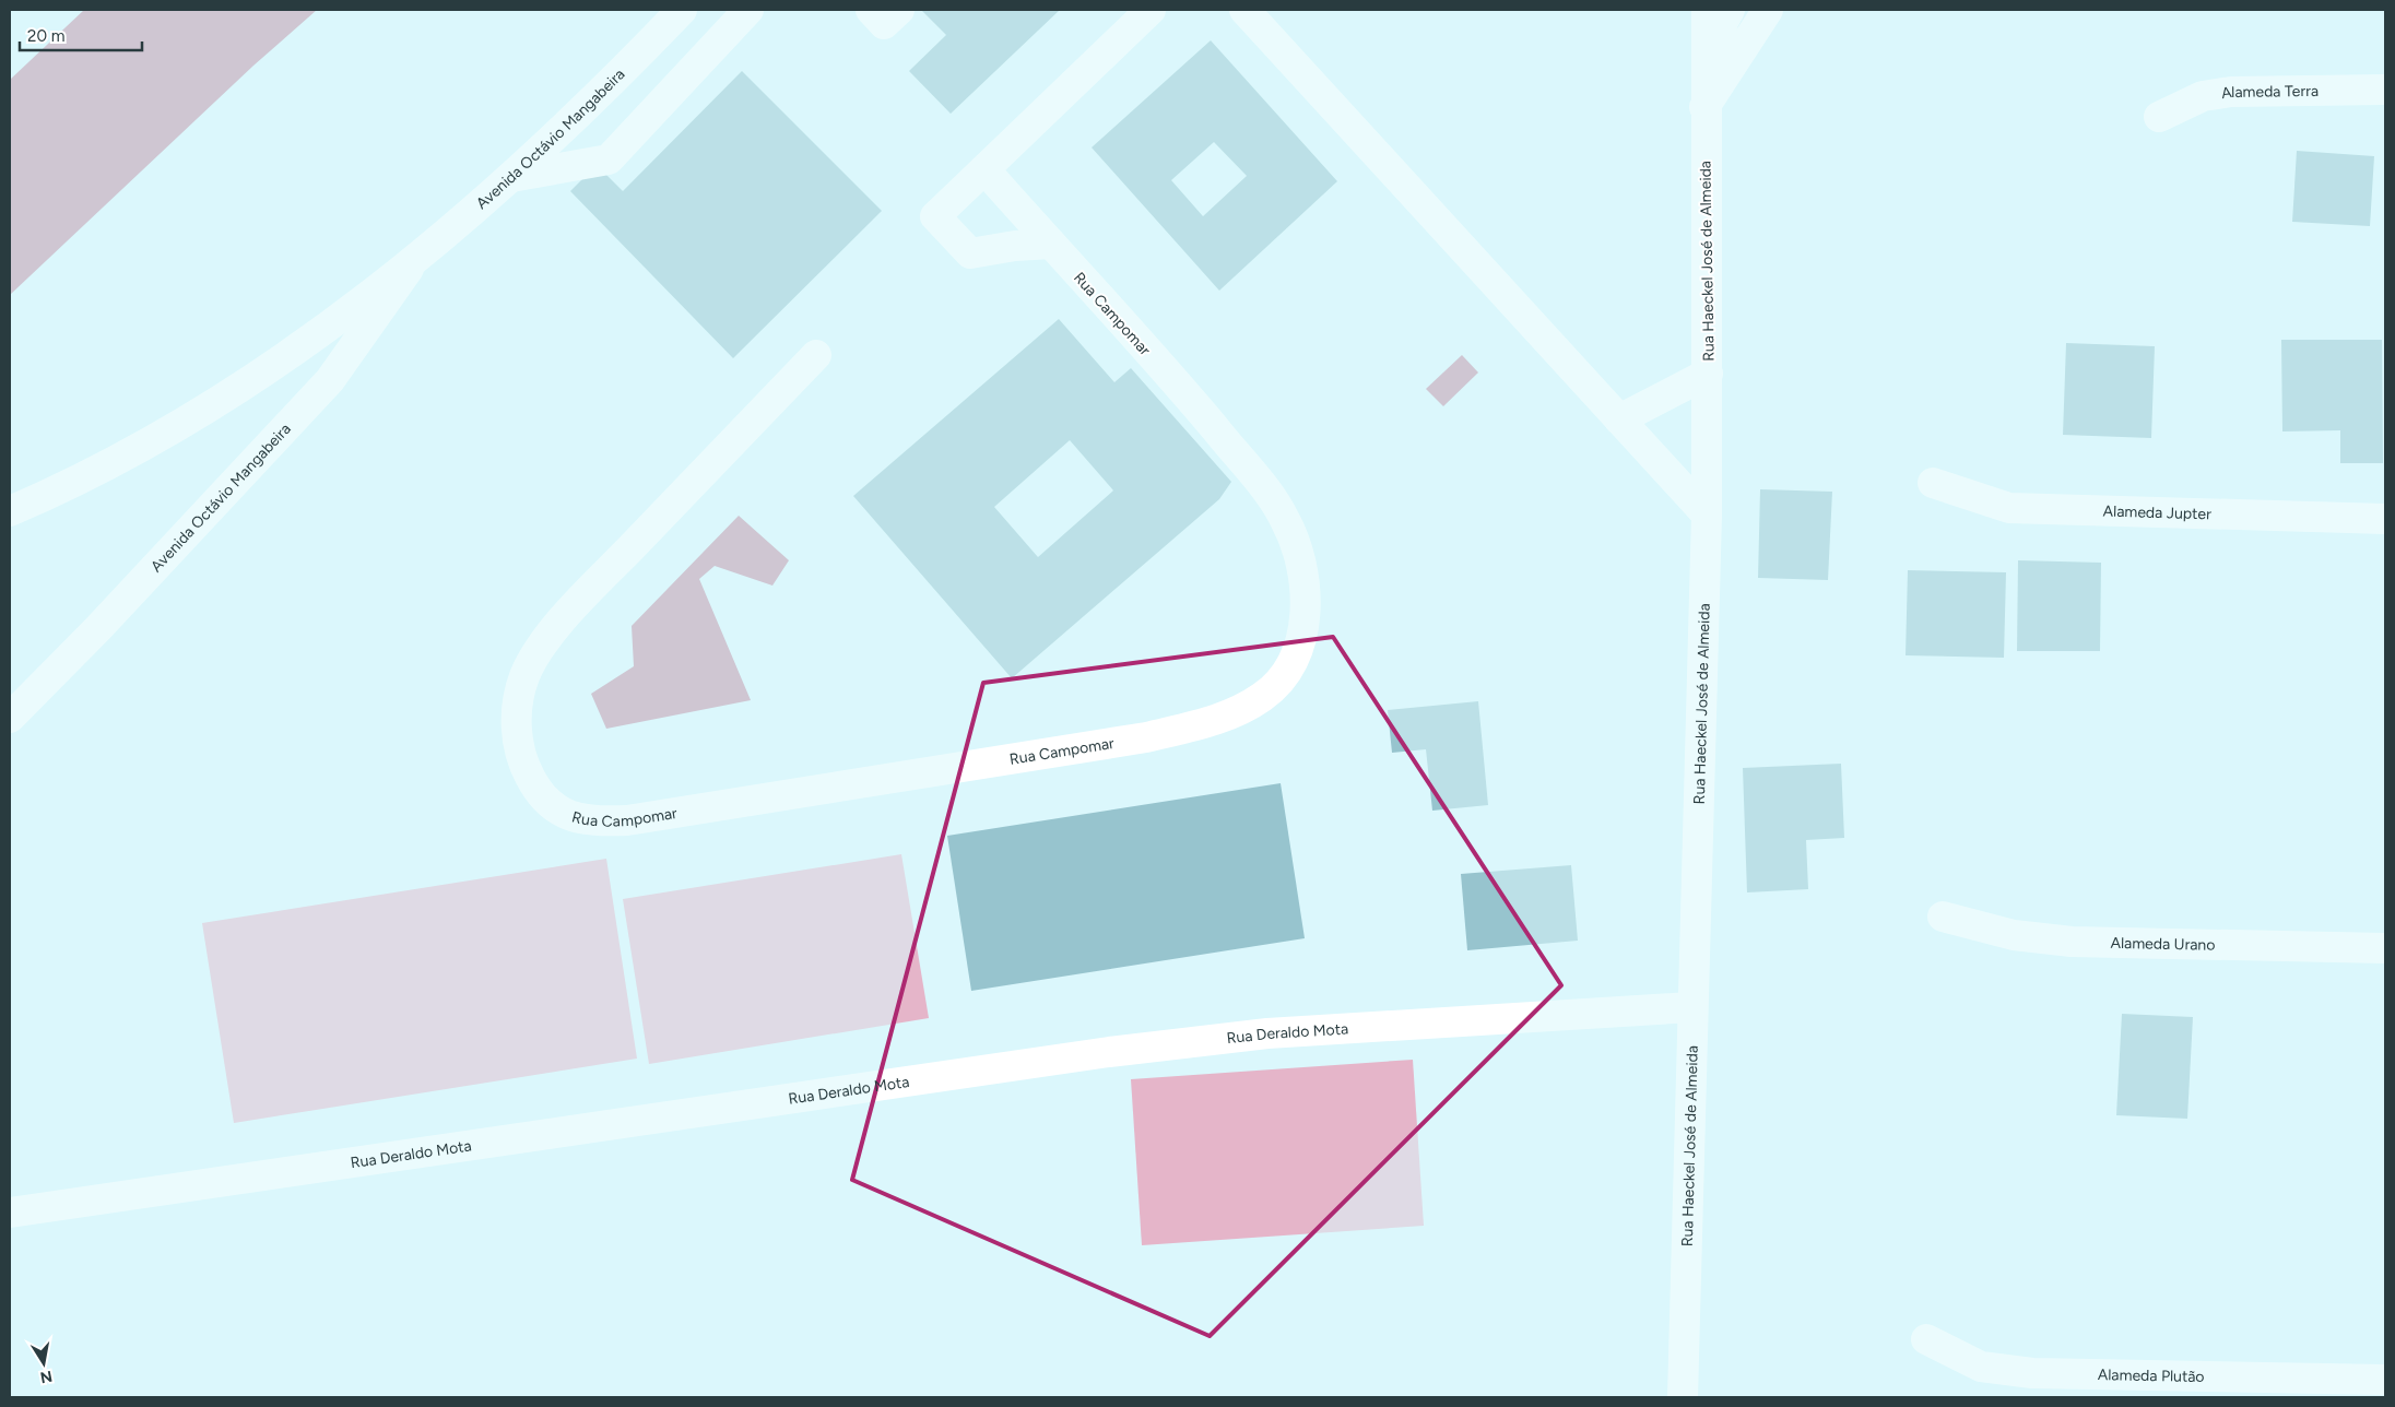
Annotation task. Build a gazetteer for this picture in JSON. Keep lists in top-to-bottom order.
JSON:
{
  "streets": {
    "street": [
      "Alameda Terra",
      "Avenida Octávio Mangabeira",
      "Rua Haeckel José de Almeida",
      "Rua Campomar",
      "Alameda Jupter",
      "Alameda Urano",
      "Rua Deraldo Mota",
      "Alameda Plutão"
    ]
  },
  "crossings": [
    ["Rua Haeckel José de Almeida", "Rua Deraldo Mota"]
  ],
  "scale_bar": "20 m",
  "north": "bottom"
}
